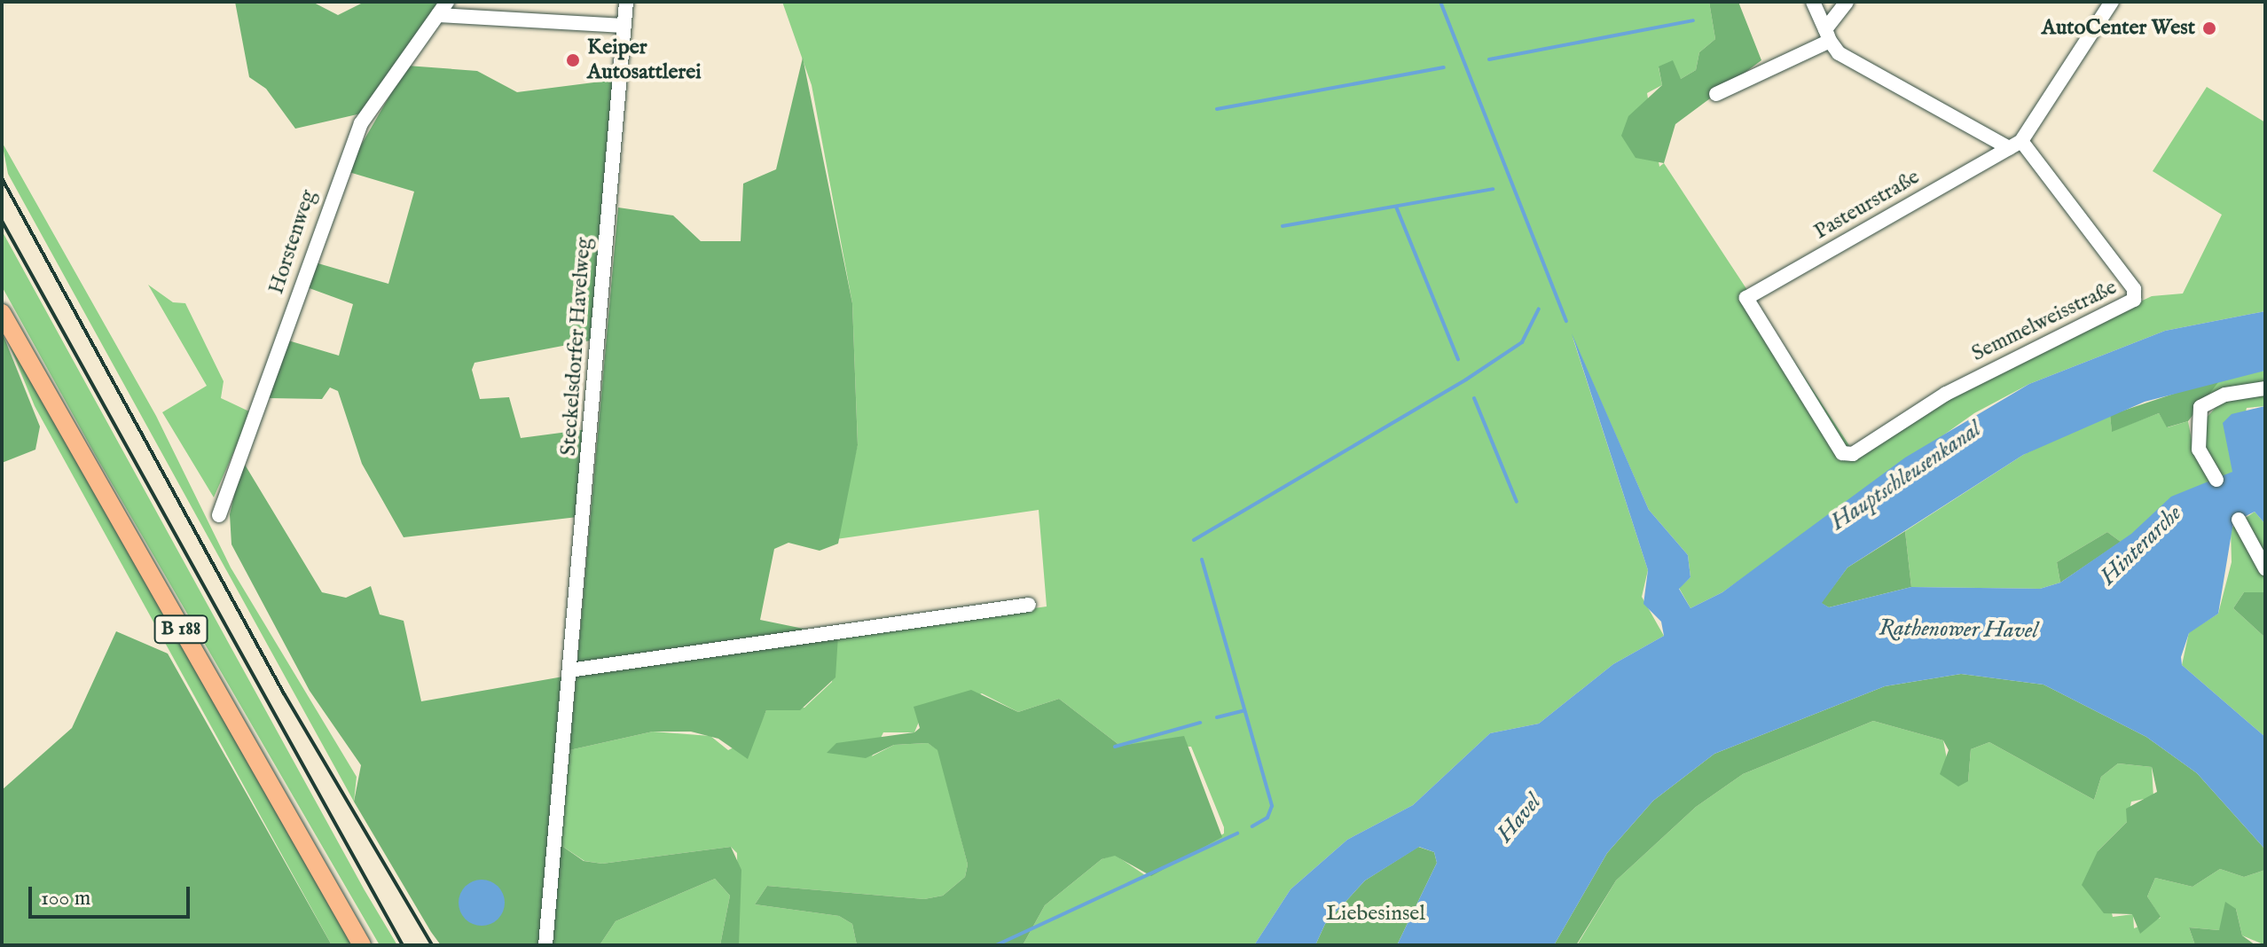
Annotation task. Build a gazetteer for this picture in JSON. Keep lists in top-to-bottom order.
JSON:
{
  "streets": {
    "main road": ["B 188"],
    "street": [
      "Pasteurstraße",
      "Horstenweg",
      "Semmelweisstraße",
      "Steckelsdorfer Havelweg"
    ]
  },
  "crossings": [
    ["Pasteurstraße", "Semmelweisstraße"]
  ],
  "water": [
    "Hauptschleusenkanal",
    "Hinterarche",
    "Rathenower Havel",
    "Havel"
  ],
  "parks": ["Liebesinsel"],
  "places": ["AutoCenter West", "Keiper Autosattlerei"],
  "scale_bar": "100 m"
}
